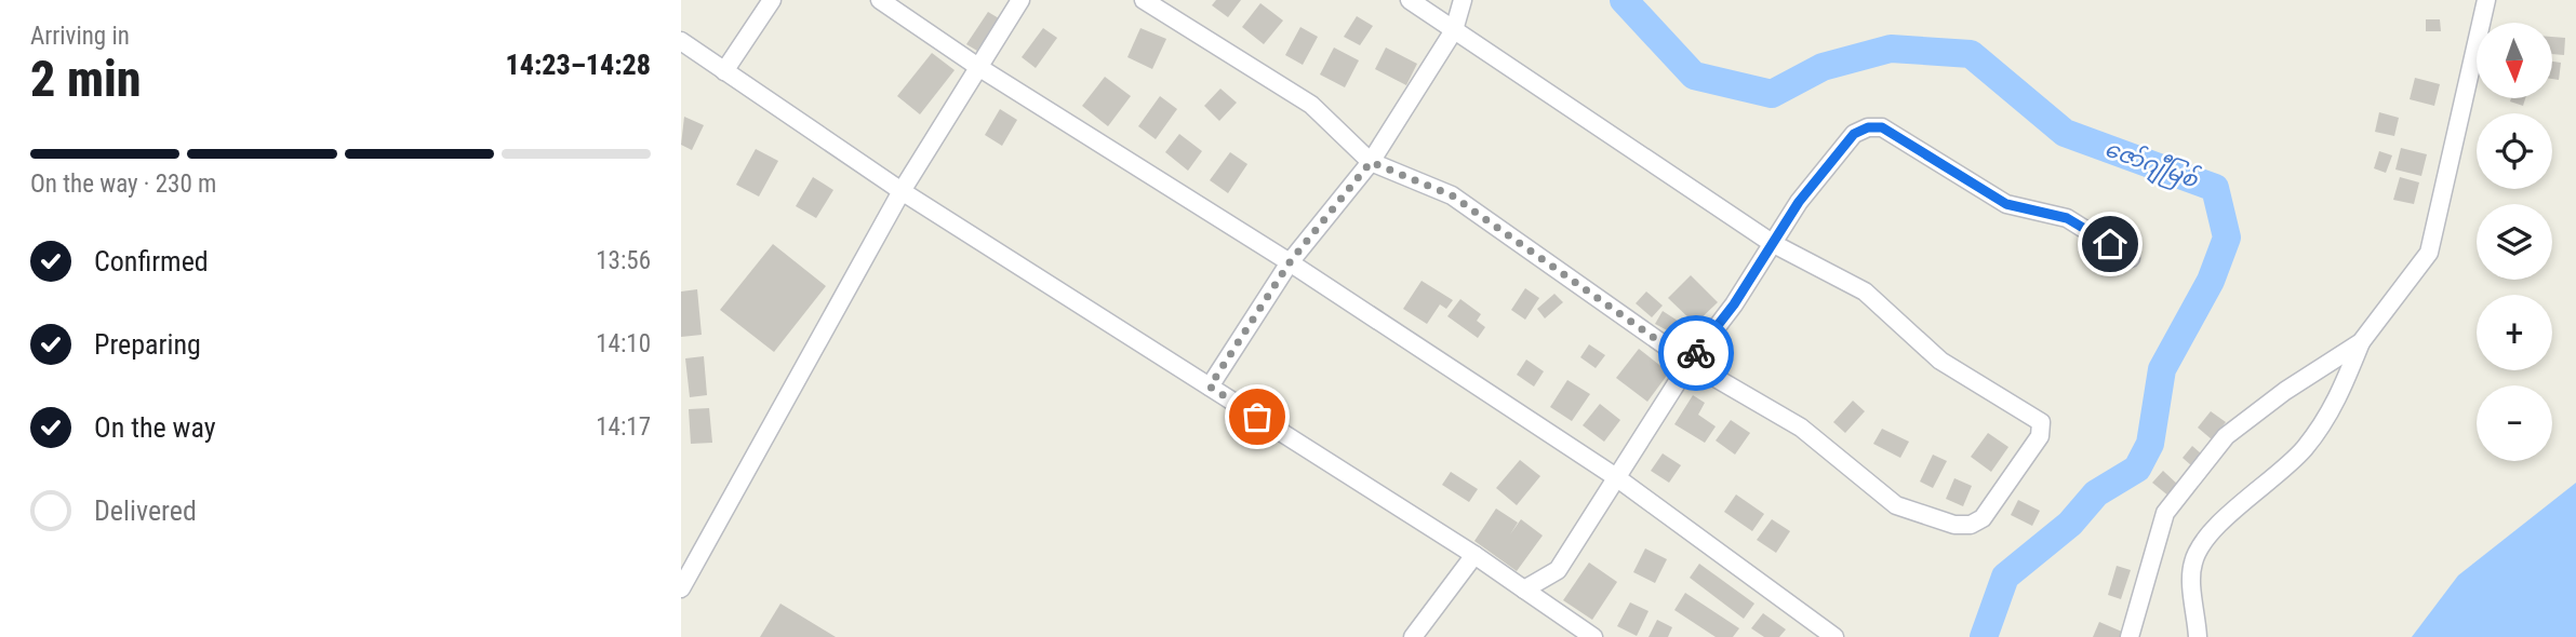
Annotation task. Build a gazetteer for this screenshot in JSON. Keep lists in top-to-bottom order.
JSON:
{
  "water": ["ဇော်ဂျီမြစ်"],
  "north": "bottom",
  "page": {
    "heading": ["2 min", "Arriving in", "14:23–14:28"],
    "map_buttons": ["+", "−"],
    "bar": "On the way · 230 m",
    "list": [
      ["Confirmed", "13:56"],
      ["Preparing", "14:10"],
      ["On the way", "14:17"],
      "Delivered"
    ]
  }
}
